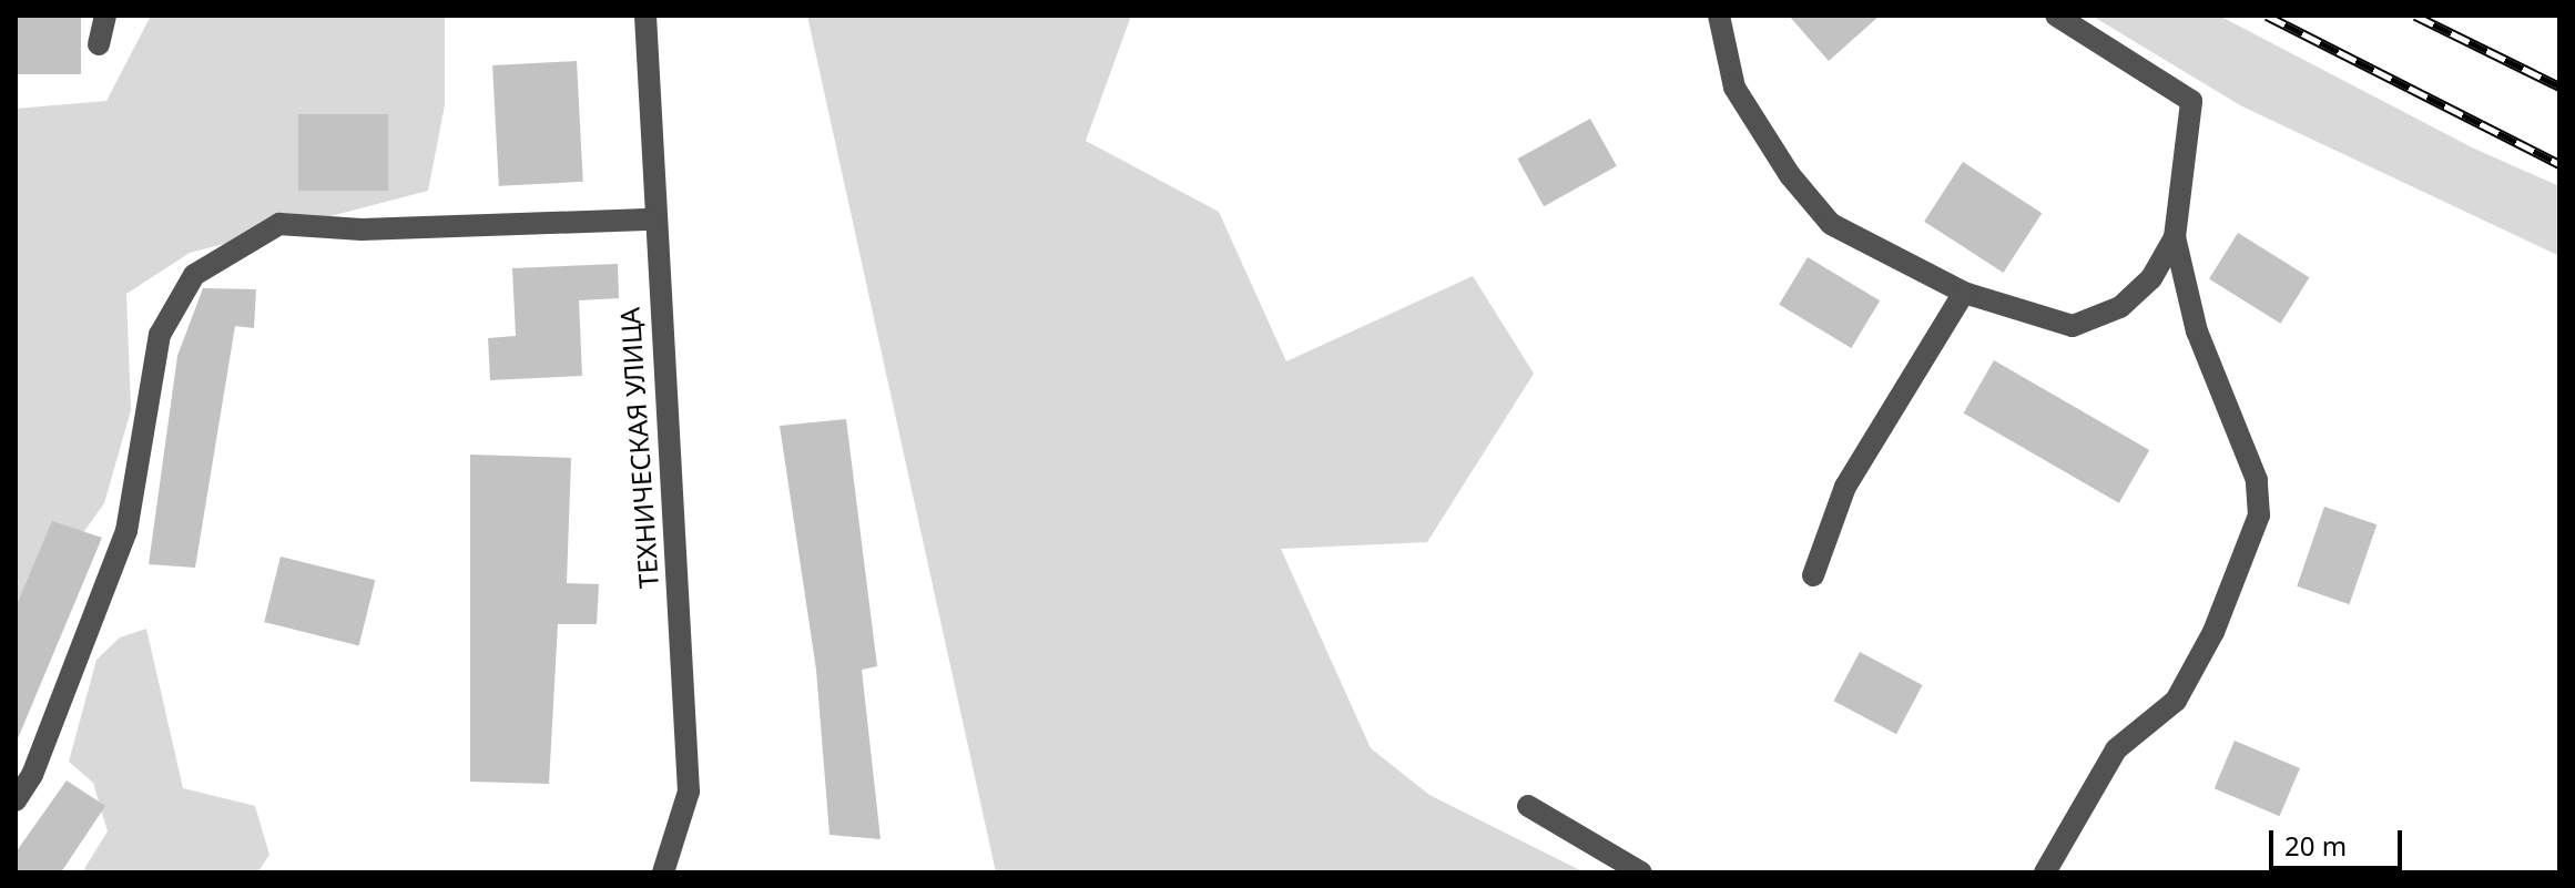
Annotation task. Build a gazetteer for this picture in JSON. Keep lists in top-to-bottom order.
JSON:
{
  "streets": {
    "street": ["ТЕХНИЧЕСКАЯ УЛИЦА"]
  },
  "scale_bar": "20 m"
}
